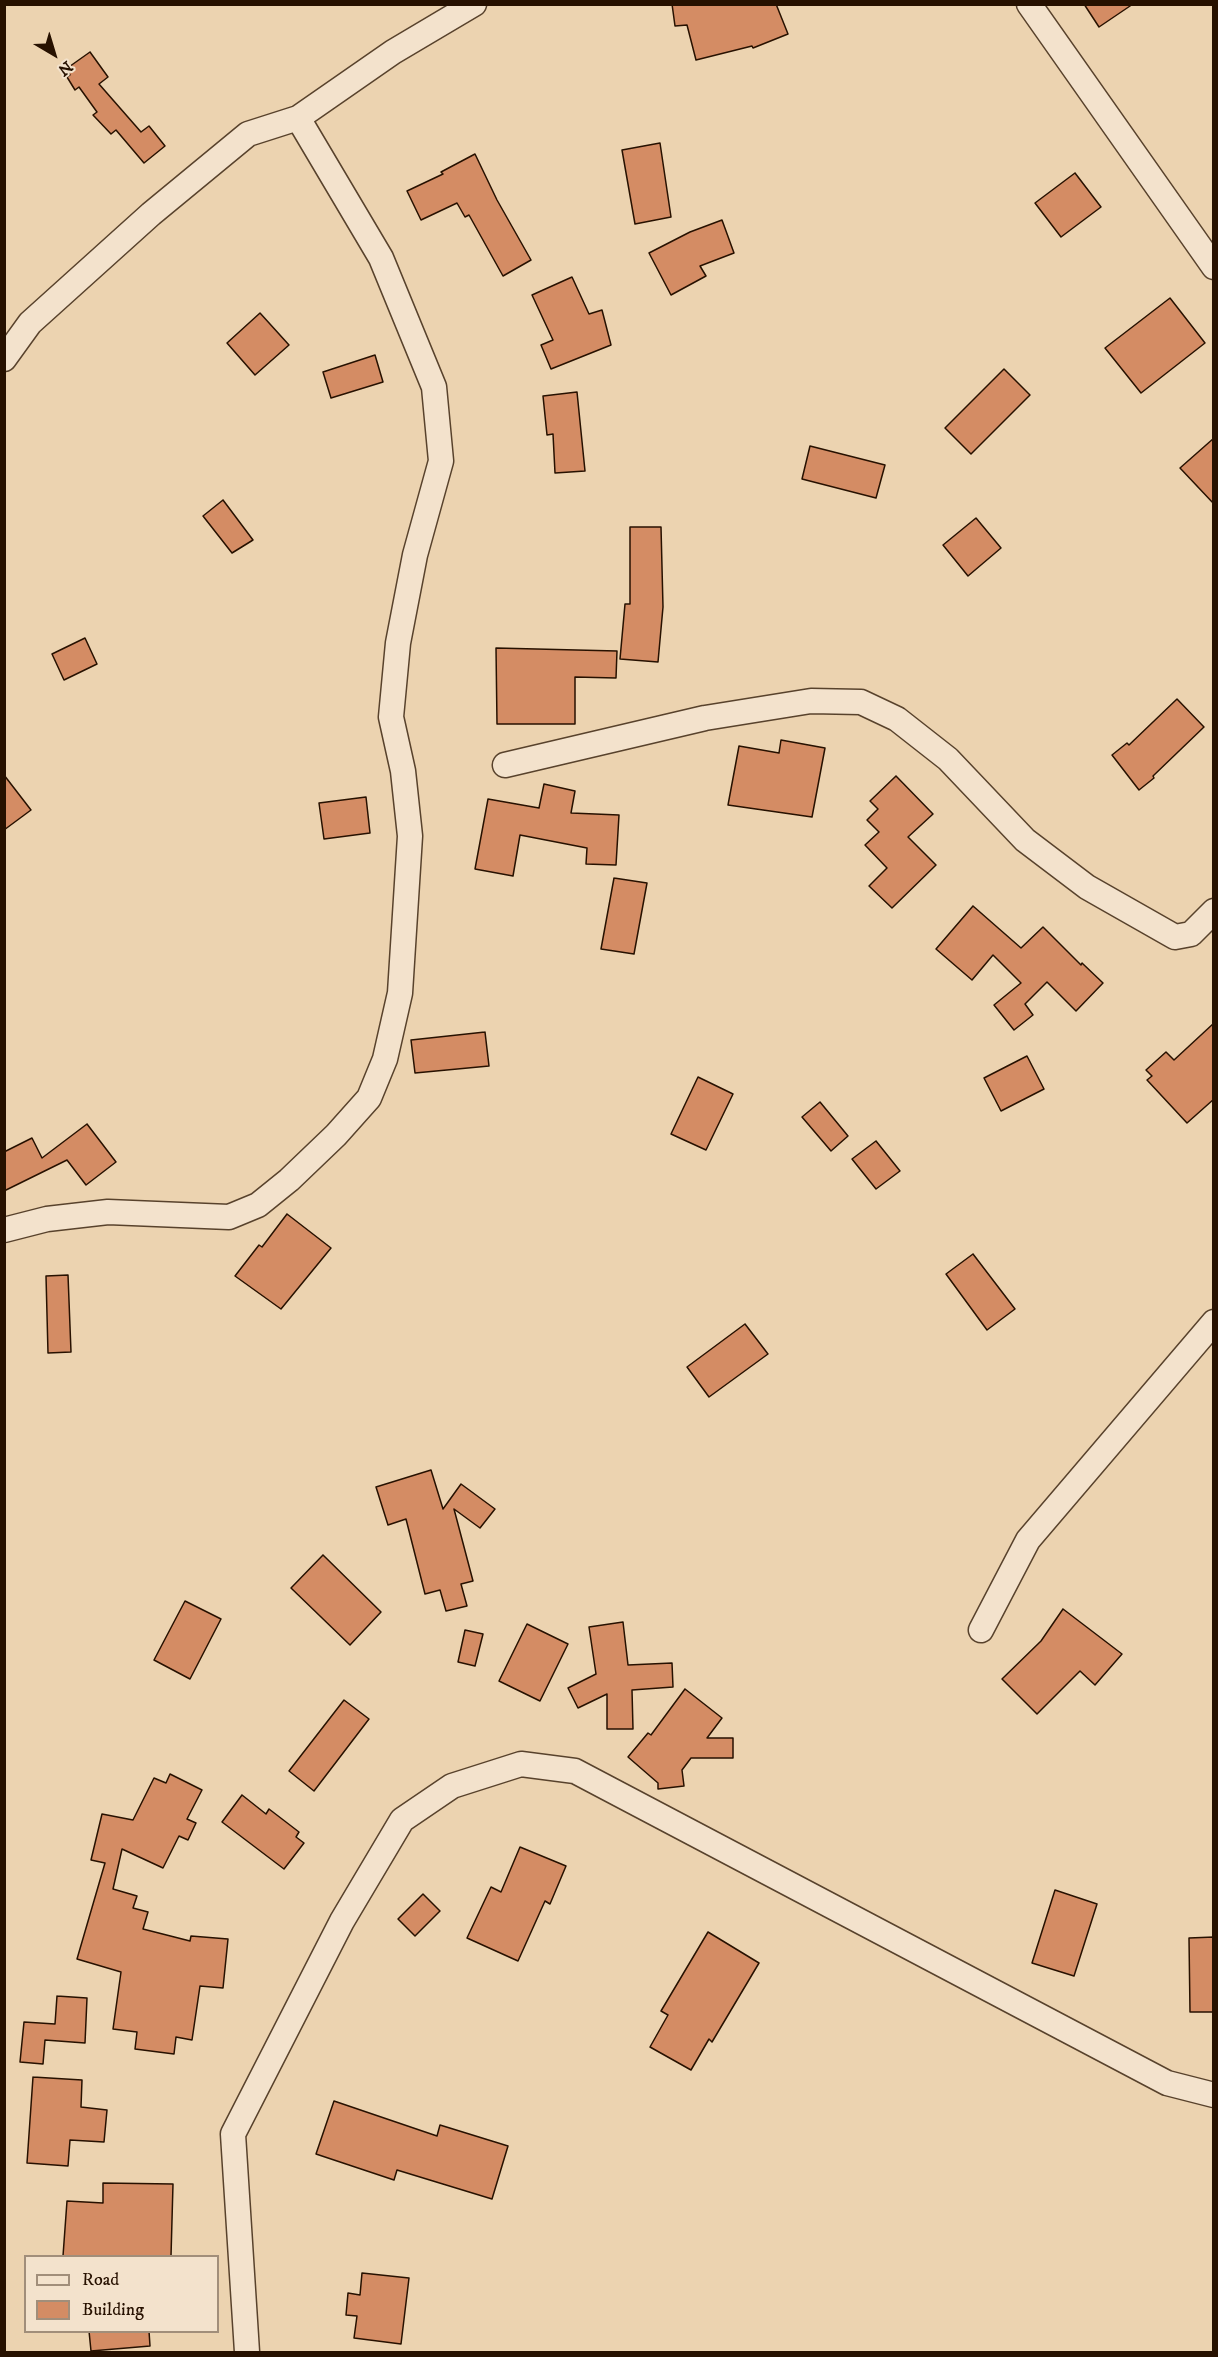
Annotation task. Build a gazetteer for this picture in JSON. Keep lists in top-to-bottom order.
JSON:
{
  "legend": ["Road", "Building"],
  "north": "bottom right"
}
